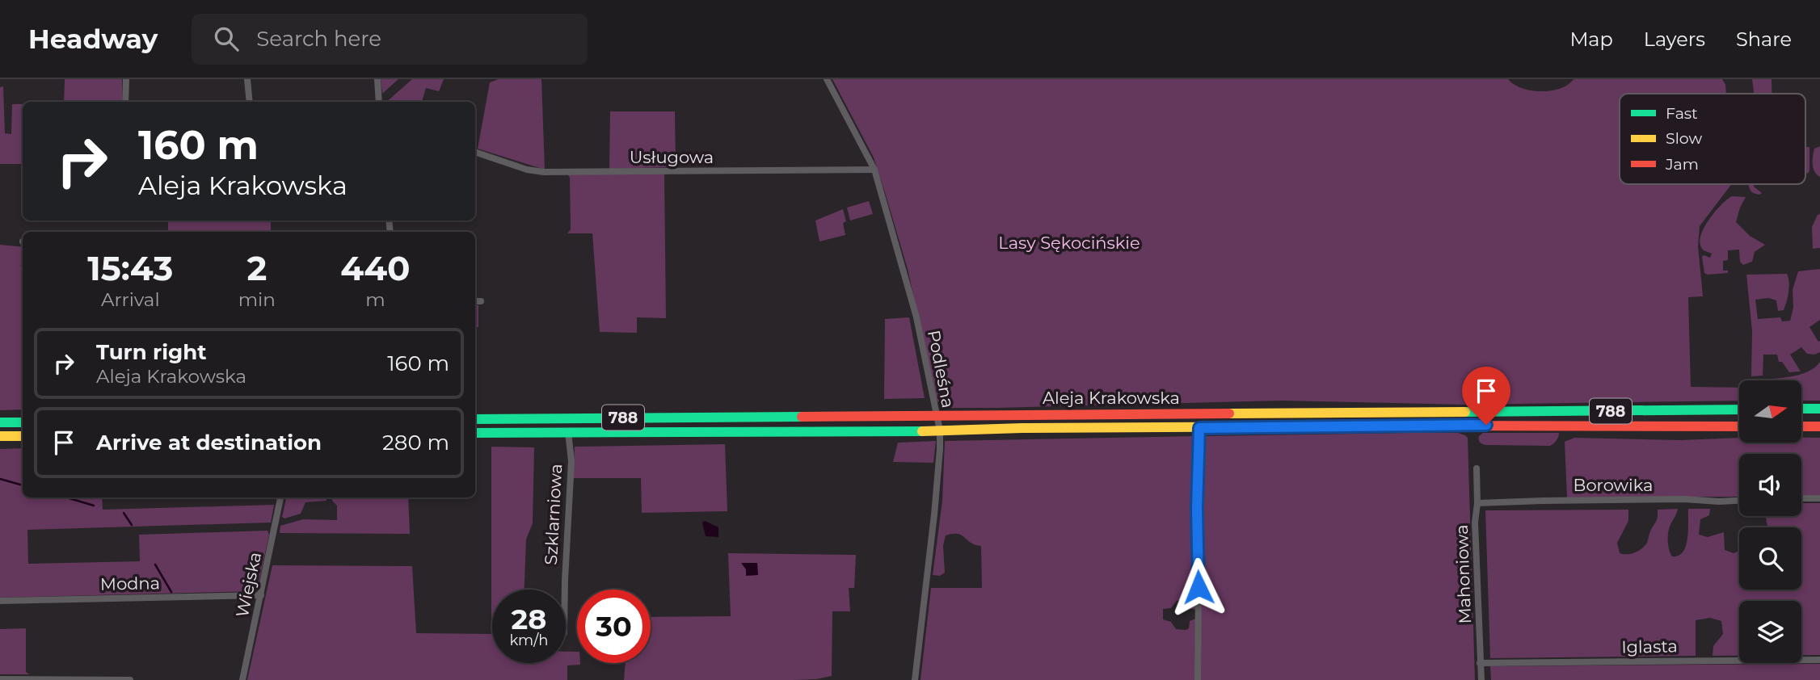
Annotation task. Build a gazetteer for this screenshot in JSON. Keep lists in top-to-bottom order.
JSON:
{
  "streets": {
    "main road": ["Aleja Krakowska", "788"],
    "street": [
      "Usługowa",
      "Podleśna",
      "Borowika",
      "Szklarniowa",
      "Mahoniowa",
      "Modna",
      "Wiejska",
      "Iglasta"
    ]
  },
  "crossings": [
    ["Usługowa", "Podleśna"],
    ["Podleśna", "Aleja Krakowska"],
    ["Aleja Krakowska", "Szklarniowa"],
    ["Borowika", "Mahoniowa"],
    ["Mahoniowa", "Iglasta"],
    ["Modna", "Wiejska"]
  ],
  "parks": ["Lasy Sękocińskie"],
  "legend": ["Fast", "Slow", "Jam"],
  "north": "right",
  "page": {
    "header": "Headway",
    "search": "Search here",
    "nav": ["Map", "Layers", "Share"],
    "turn": ["160 m", "Aleja Krakowska"],
    "eta": [
      "15:43",
      "Arrival",
      "2",
      "min",
      "440",
      "m"
    ],
    "list": [
      {
        "name": "Turn right",
        "note": "Aleja Krakowska",
        "value": "160 m"
      },
      {
        "name": "Arrive at destination",
        "value": "280 m"
      }
    ],
    "speed": "28 km/h",
    "limit": "30"
  }
}
